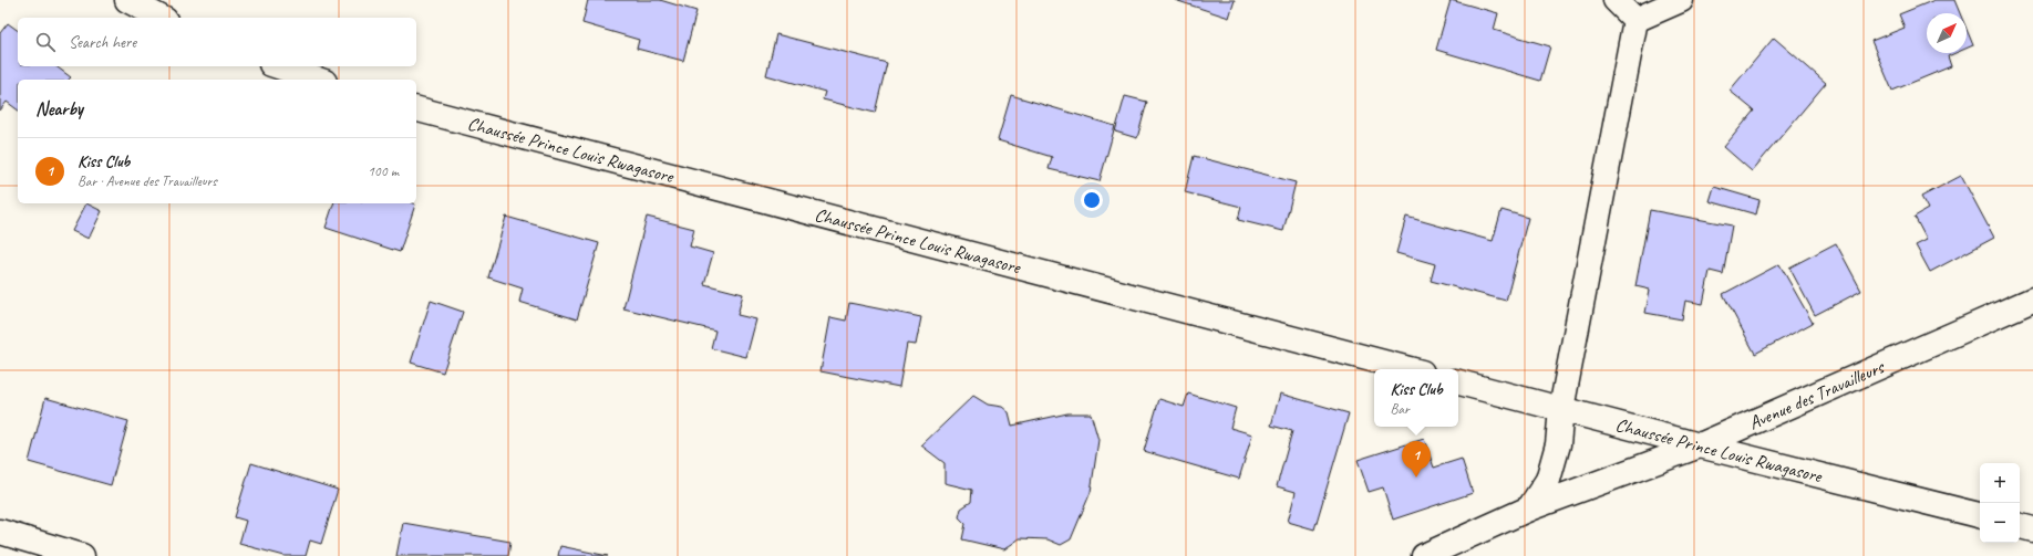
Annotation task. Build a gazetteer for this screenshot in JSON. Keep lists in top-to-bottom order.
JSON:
{
  "streets": {
    "street": ["Chaussée Prince Louis Rwagasore", "Avenue des Travailleurs"]
  },
  "crossings": [
    ["Chaussée Prince Louis Rwagasore", "Avenue des Travailleurs"]
  ],
  "north": "top right",
  "page": {
    "search": "Search here",
    "heading": "Nearby",
    "list": [
      {
        "mark": "1",
        "name": "Kiss Club",
        "note": "Bar · Avenue des Travailleurs",
        "value": "100 m"
      }
    ],
    "popup": ["Kiss Club", "Bar"],
    "pins": "1",
    "map_buttons": ["+", "−"]
  }
}
